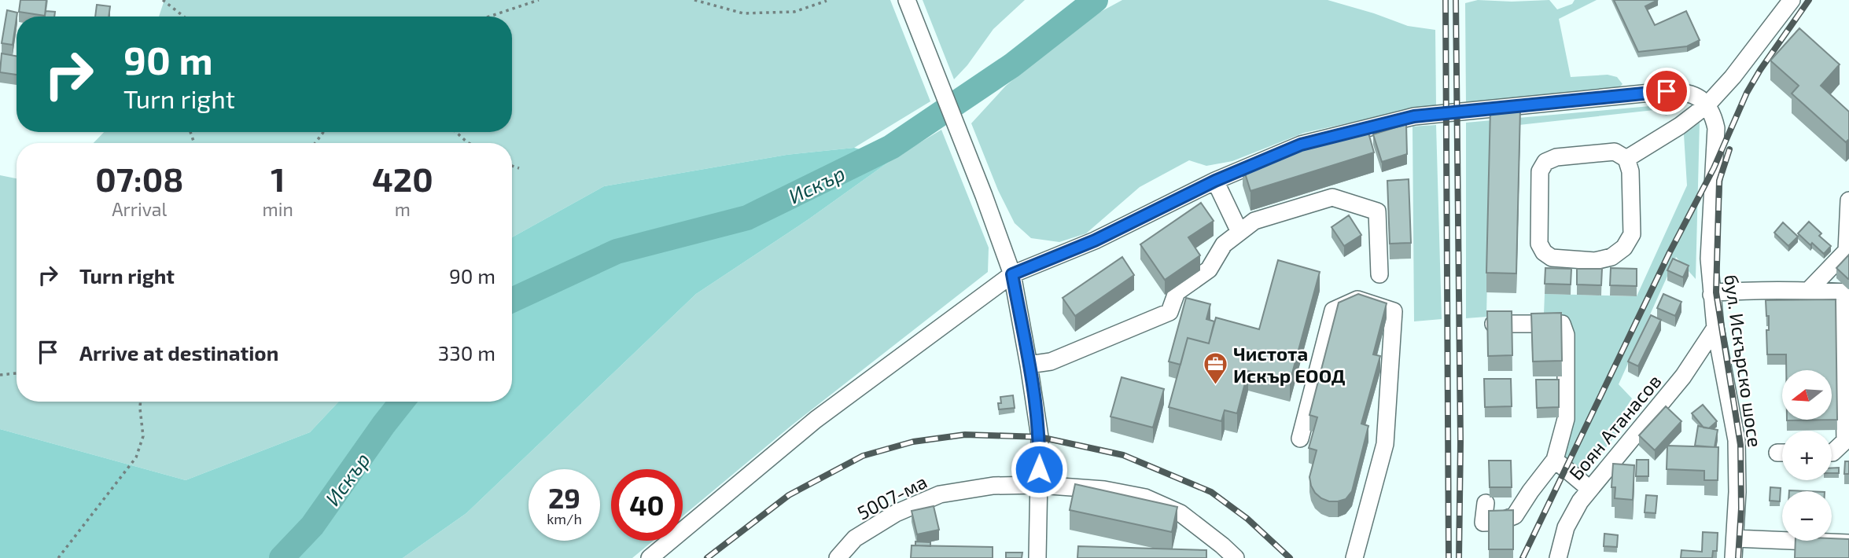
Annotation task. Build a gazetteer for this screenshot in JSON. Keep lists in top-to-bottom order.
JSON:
{
  "streets": {
    "street": ["бул. Искърско шосе", "Боян Атанасов", "5007-ма"]
  },
  "crossings": [
    ["бул. Искърско шосе", "Боян Атанасов"]
  ],
  "water": ["Искър"],
  "places": {
    "office": ["Чистота Искър ЕООД"]
  },
  "north": "left",
  "page": {
    "turn": ["90 m", "Turn right"],
    "eta": [
      "07:08",
      "Arrival",
      "1",
      "min",
      "420",
      "m"
    ],
    "list": [
      {
        "name": "Turn right",
        "value": "90 m"
      },
      {
        "name": "Arrive at destination",
        "value": "330 m"
      }
    ],
    "map_buttons": ["+", "−"],
    "speed": "29 km/h",
    "limit": "40"
  }
}
